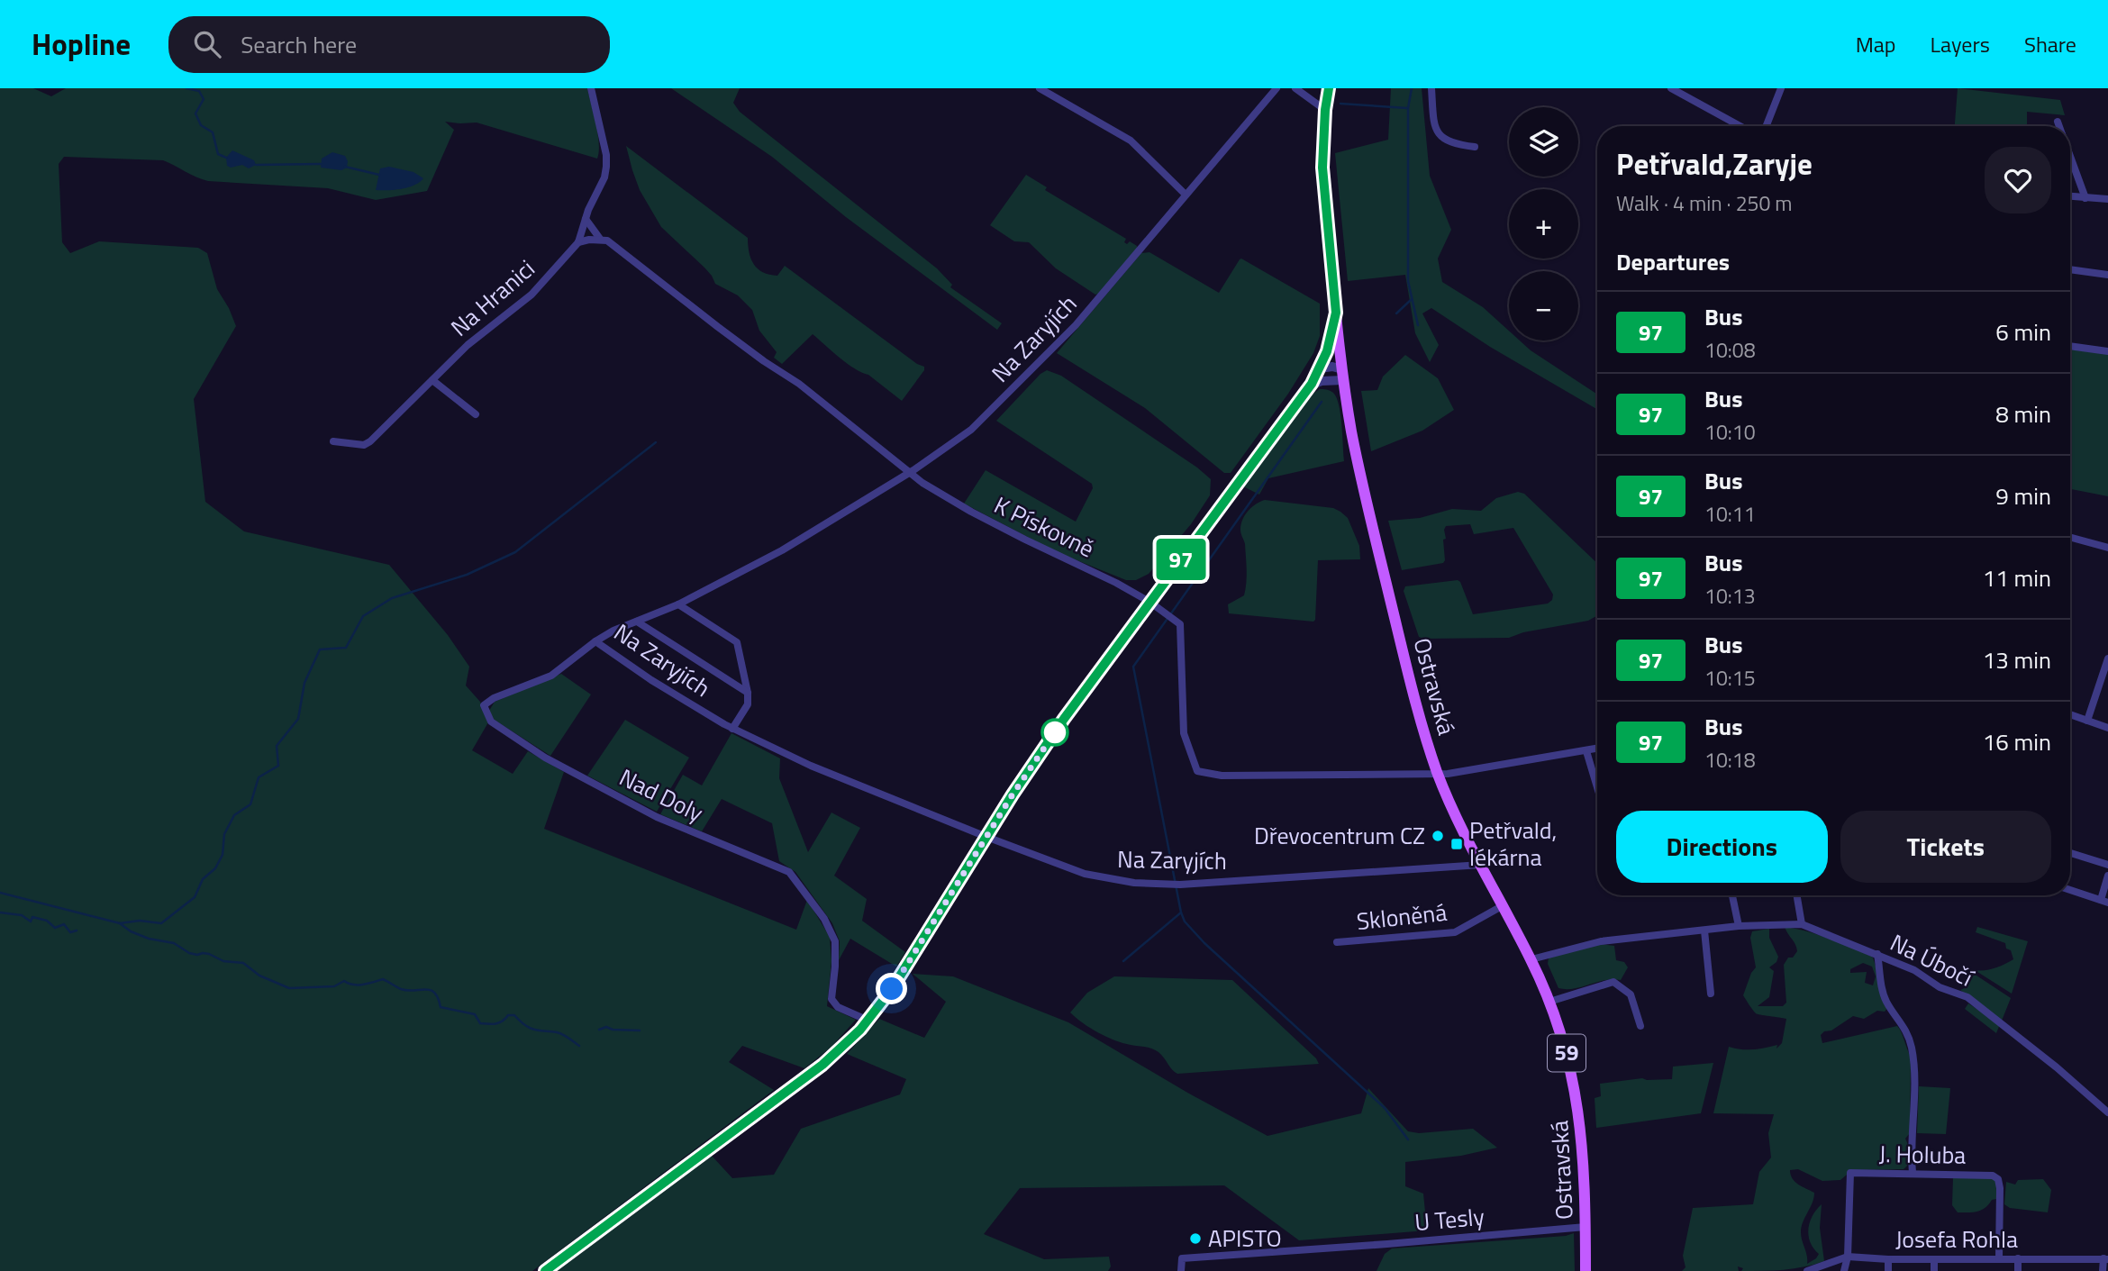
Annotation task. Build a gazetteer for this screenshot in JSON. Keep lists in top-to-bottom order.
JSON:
{
  "streets": {
    "main road": ["Ostravská", "59"],
    "street": [
      "Na Hranici",
      "Na Zaryjích",
      "K Pískovně",
      "Nad Doly",
      "Skloněná",
      "Na Úbočí",
      "J. Holuba",
      "U Tesly",
      "Josefa Rohla"
    ]
  },
  "crossings": [
    ["Na Hranici", "K Pískovně"],
    ["Na Zaryjích", "K Pískovně"],
    ["Na Zaryjích", "Ostravská"],
    ["Na Zaryjích", "Nad Doly"],
    ["K Pískovně", "Ostravská"],
    ["Ostravská", "Skloněná"],
    ["Ostravská", "Na Úbočí"],
    ["Ostravská", "U Tesly"],
    ["J. Holuba", "Josefa Rohla"]
  ],
  "places": {
    "other": ["Dřevocentrum CZ", "APISTO"],
    "transit": ["Petřvald, lékárna"]
  },
  "lines": ["bus line 97"],
  "page": {
    "header": "Hopline",
    "search": "Search here",
    "nav": ["Map", "Layers", "Share"],
    "on_map": "97",
    "map_buttons": ["+", "−"],
    "heading": [
      ["Petřvald,Zaryje", "Walk · 4 min · 250 m"],
      "Departures"
    ],
    "list": [
      {
        "mark": "97",
        "name": "Bus",
        "note": "10:08",
        "value": "6 min"
      },
      {
        "mark": "97",
        "name": "Bus",
        "note": "10:10",
        "value": "8 min"
      },
      {
        "mark": "97",
        "name": "Bus",
        "note": "10:11",
        "value": "9 min"
      },
      {
        "mark": "97",
        "name": "Bus",
        "note": "10:13",
        "value": "11 min"
      },
      {
        "mark": "97",
        "name": "Bus",
        "note": "10:15",
        "value": "13 min"
      },
      {
        "mark": "97",
        "name": "Bus",
        "note": "10:18",
        "value": "16 min"
      }
    ],
    "buttons": ["Directions", "Tickets"]
  }
}
